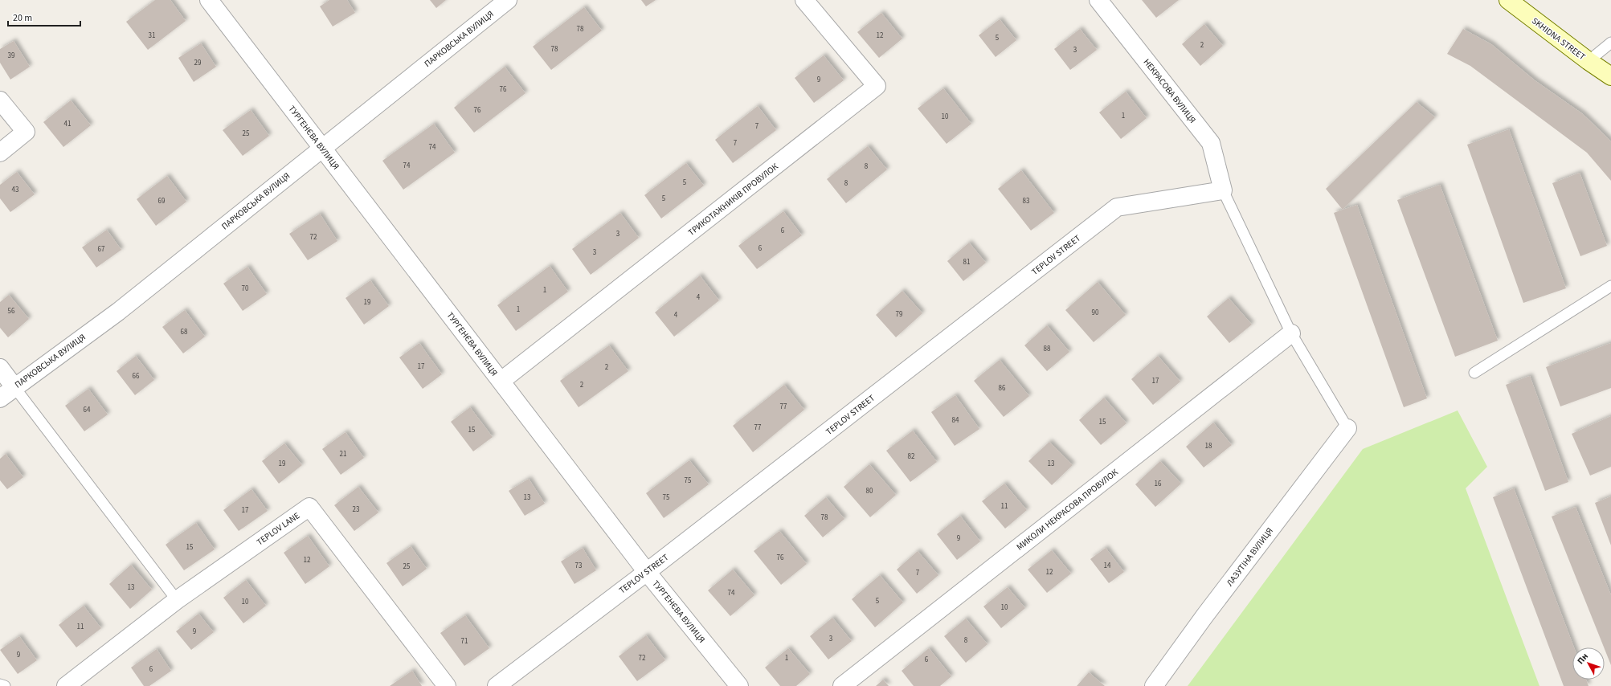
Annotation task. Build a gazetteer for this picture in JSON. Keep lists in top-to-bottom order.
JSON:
{
  "streets": {
    "main road": ["SKHIDNA STREET"],
    "street": [
      "ПАРКОВСЬКА ВУЛИЦЯ",
      "НЕКРАСОВА ВУЛИЦЯ",
      "ТУРГЕНЄВА ВУЛИЦЯ",
      "ТРИКОТАЖНИКІВ ПРОВУЛОК",
      "TEPLOV STREET",
      "МИКОЛИ НЕКРАСОВА ПРОВУЛОК",
      "TEPLOV LANE",
      "ЛАЗУТІНА ВУЛИЦЯ"
    ]
  },
  "crossings": [
    ["ПАРКОВСЬКА ВУЛИЦЯ", "ТУРГЕНЄВА ВУЛИЦЯ"],
    ["НЕКРАСОВА ВУЛИЦЯ", "TEPLOV STREET"],
    ["ТУРГЕНЄВА ВУЛИЦЯ", "ТРИКОТАЖНИКІВ ПРОВУЛОК"],
    ["ТУРГЕНЄВА ВУЛИЦЯ", "TEPLOV STREET"]
  ],
  "house_numbers": [
    "78",
    "31",
    "12",
    "5",
    "2",
    "78",
    "3",
    "39",
    "29",
    "9",
    "76",
    "76",
    "1",
    "10",
    "41",
    "7",
    "25",
    "7",
    "74",
    "74",
    "8",
    "5",
    "8",
    "43",
    "5",
    "69",
    "83",
    "6",
    "3",
    "72",
    "6",
    "67",
    "3",
    "81",
    "70",
    "1",
    "4",
    "19",
    "1",
    "56",
    "90",
    "79",
    "4",
    "68",
    "88",
    "17",
    "2",
    "66",
    "17",
    "2",
    "86",
    "77",
    "64",
    "84",
    "15",
    "77",
    "15",
    "18",
    "21",
    "82",
    "19",
    "13",
    "75",
    "16",
    "80",
    "13",
    "75",
    "11",
    "23",
    "17",
    "78",
    "9",
    "15",
    "76",
    "12",
    "73",
    "14",
    "25",
    "12",
    "7",
    "13",
    "74",
    "5",
    "10",
    "10",
    "11",
    "9",
    "3",
    "8",
    "71",
    "9",
    "72",
    "1",
    "6",
    "6"
  ],
  "scale_bar": "20 m",
  "north": "top left"
}
